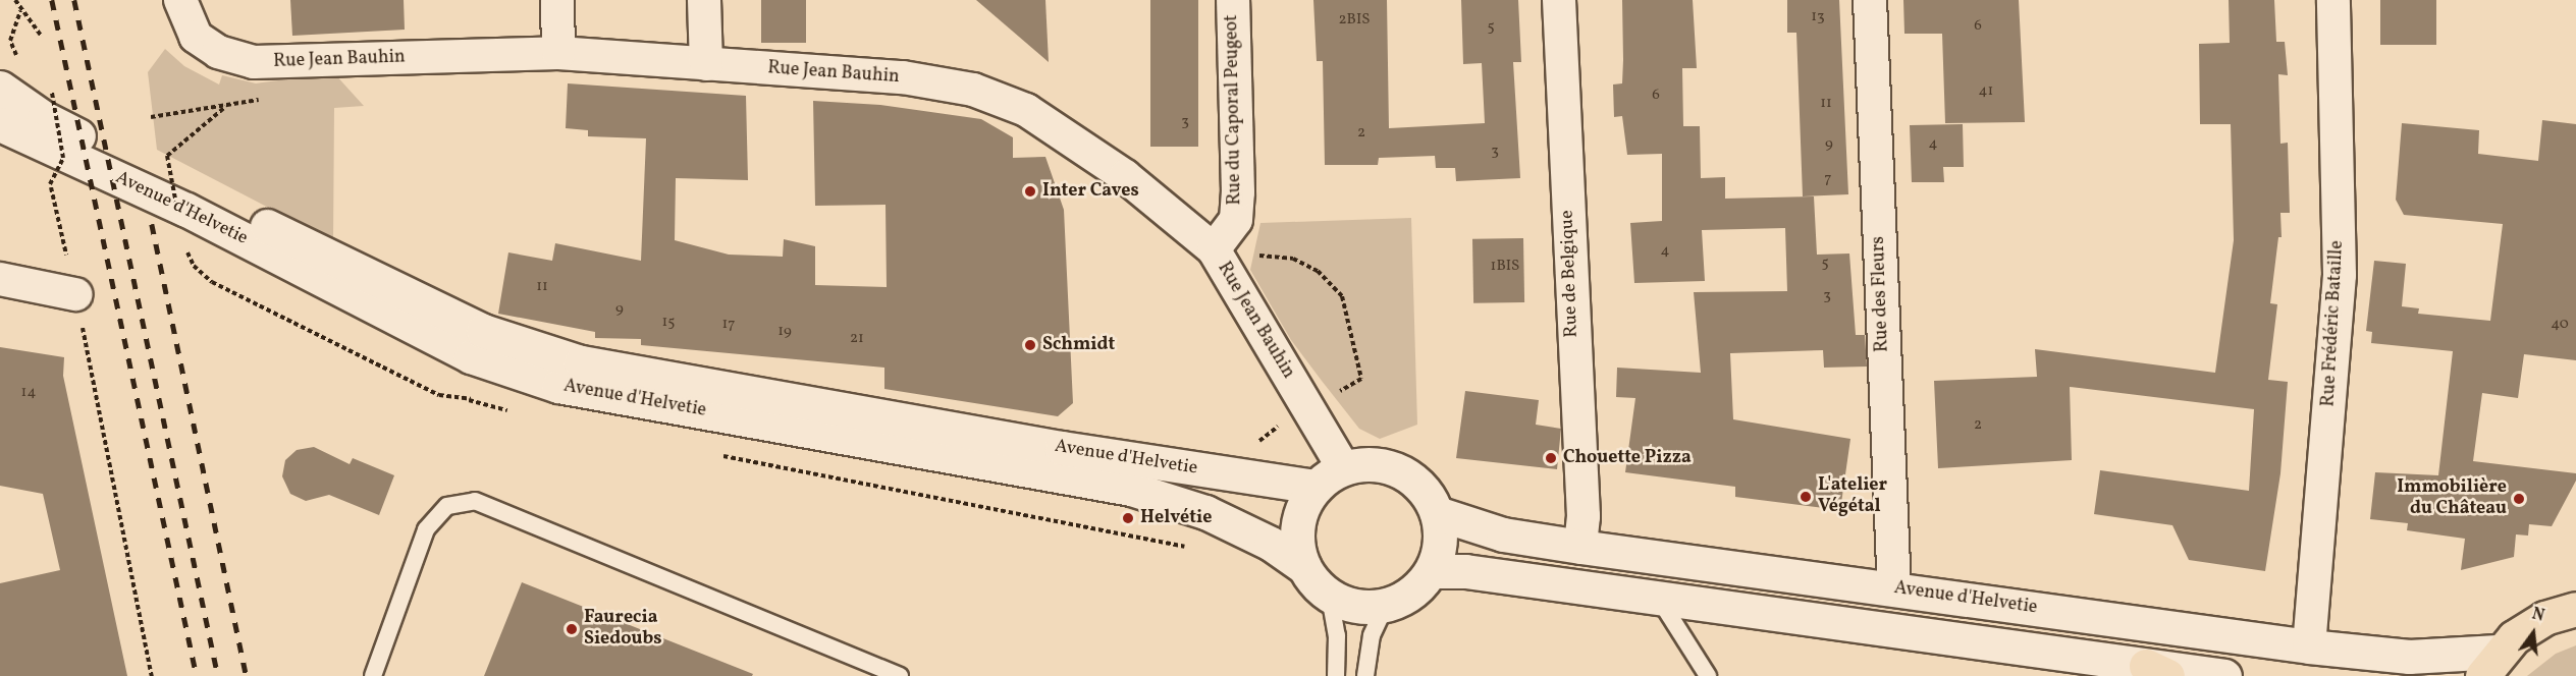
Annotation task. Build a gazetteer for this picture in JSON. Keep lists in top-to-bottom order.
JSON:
{
  "streets": {
    "main road": ["Avenue d'Helvetie"],
    "street": [
      "Rue Jean Bauhin",
      "Rue du Caporal Peugeot",
      "Rue de Belgique",
      "Rue des Fleurs",
      "Rue Frédéric Bataille"
    ]
  },
  "crossings": [
    ["Rue Jean Bauhin", "Rue du Caporal Peugeot"],
    ["Rue Jean Bauhin", "Avenue d'Helvetie"],
    ["Avenue d'Helvetie", "Rue de Belgique"],
    ["Avenue d'Helvetie", "Rue des Fleurs"],
    ["Avenue d'Helvetie", "Rue Frédéric Bataille"]
  ],
  "places": [
    "Inter Caves",
    "Schmidt",
    "Chouette Pizza",
    "L'atelier Végétal",
    "Immobilière du Château",
    "Helvétie",
    "Faurecia Siedoubs"
  ],
  "house_numbers": [
    "13",
    "2BIS",
    "6",
    "5",
    "41",
    "6",
    "11",
    "3",
    "2",
    "9",
    "4",
    "3",
    "7",
    "4",
    "5",
    "1BIS",
    "11",
    "3",
    "9",
    "15",
    "17",
    "40",
    "19",
    "21",
    "14",
    "2"
  ],
  "north": "top"
}
